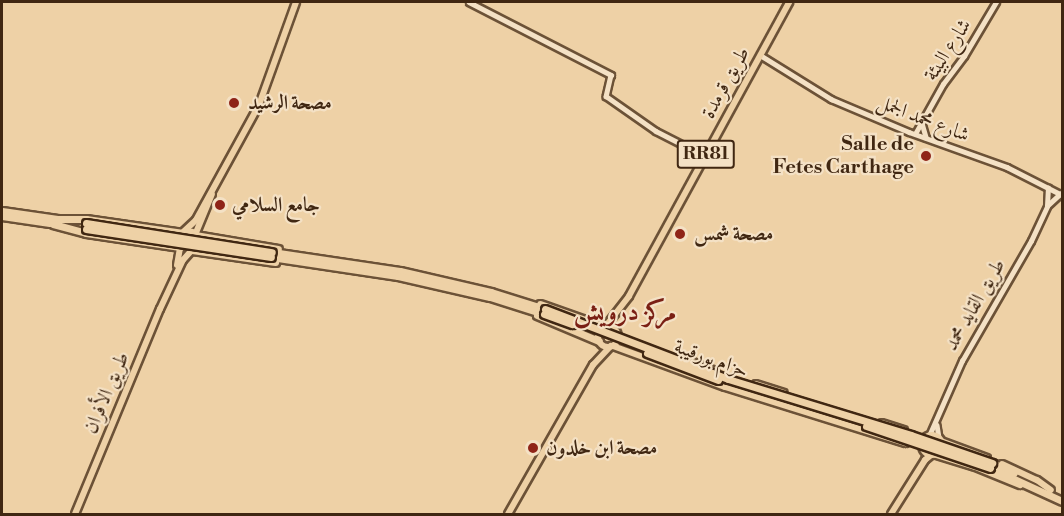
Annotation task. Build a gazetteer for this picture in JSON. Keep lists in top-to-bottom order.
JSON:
{
  "streets": {
    "highway": ["حزام بورقيبة"],
    "main road": ["طريق قرمدة", "RR81", "طريق الأفران"],
    "street": ["شارع البيئة", "شارع محمد الجمل", "طريق القايد محمد"]
  },
  "crossings": [
    ["شارع البيئة", "شارع محمد الجمل"],
    ["طريق قرمدة", "شارع محمد الجمل"],
    ["طريق قرمدة", "RR81"],
    ["طريق قرمدة", "حزام بورقيبة"],
    ["شارع محمد الجمل", "طريق القايد محمد"],
    ["RR81", "حزام بورقيبة"],
    ["طريق القايد محمد", "حزام بورقيبة"]
  ],
  "districts": ["مركز درويش"],
  "places": [
    "مصحة الرشيد",
    "Salle de Fetes Carthage",
    "جامع السلامي",
    "مصحة شمس",
    "مصحة ابن خلدون"
  ]
}
